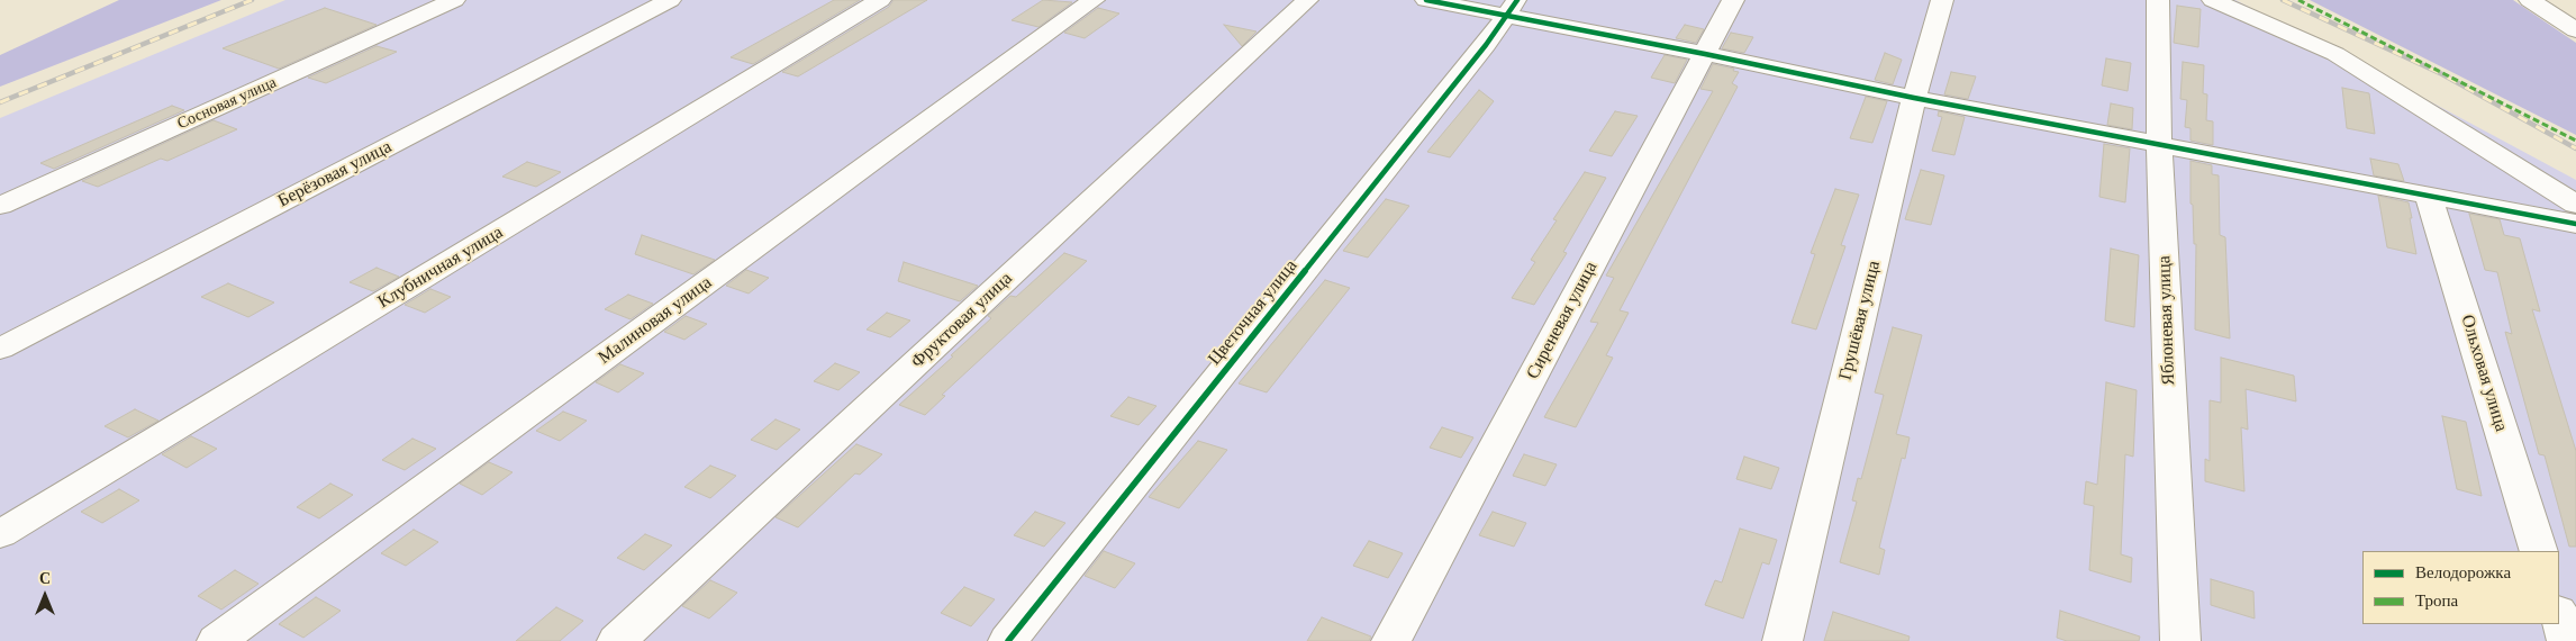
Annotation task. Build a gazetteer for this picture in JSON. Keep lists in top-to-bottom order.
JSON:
{
  "streets": {
    "street": [
      "Сосновая улица",
      "Берёзовая улица",
      "Клубничная улица",
      "Цветочная улица",
      "Малиновая улица",
      "Фруктовая улица",
      "Сиреневая улица",
      "Грушёвая улица",
      "Яблоневая улица",
      "Ольховая улица"
    ]
  },
  "legend": ["Велодорожка", "Тропа"],
  "north": "top"
}
